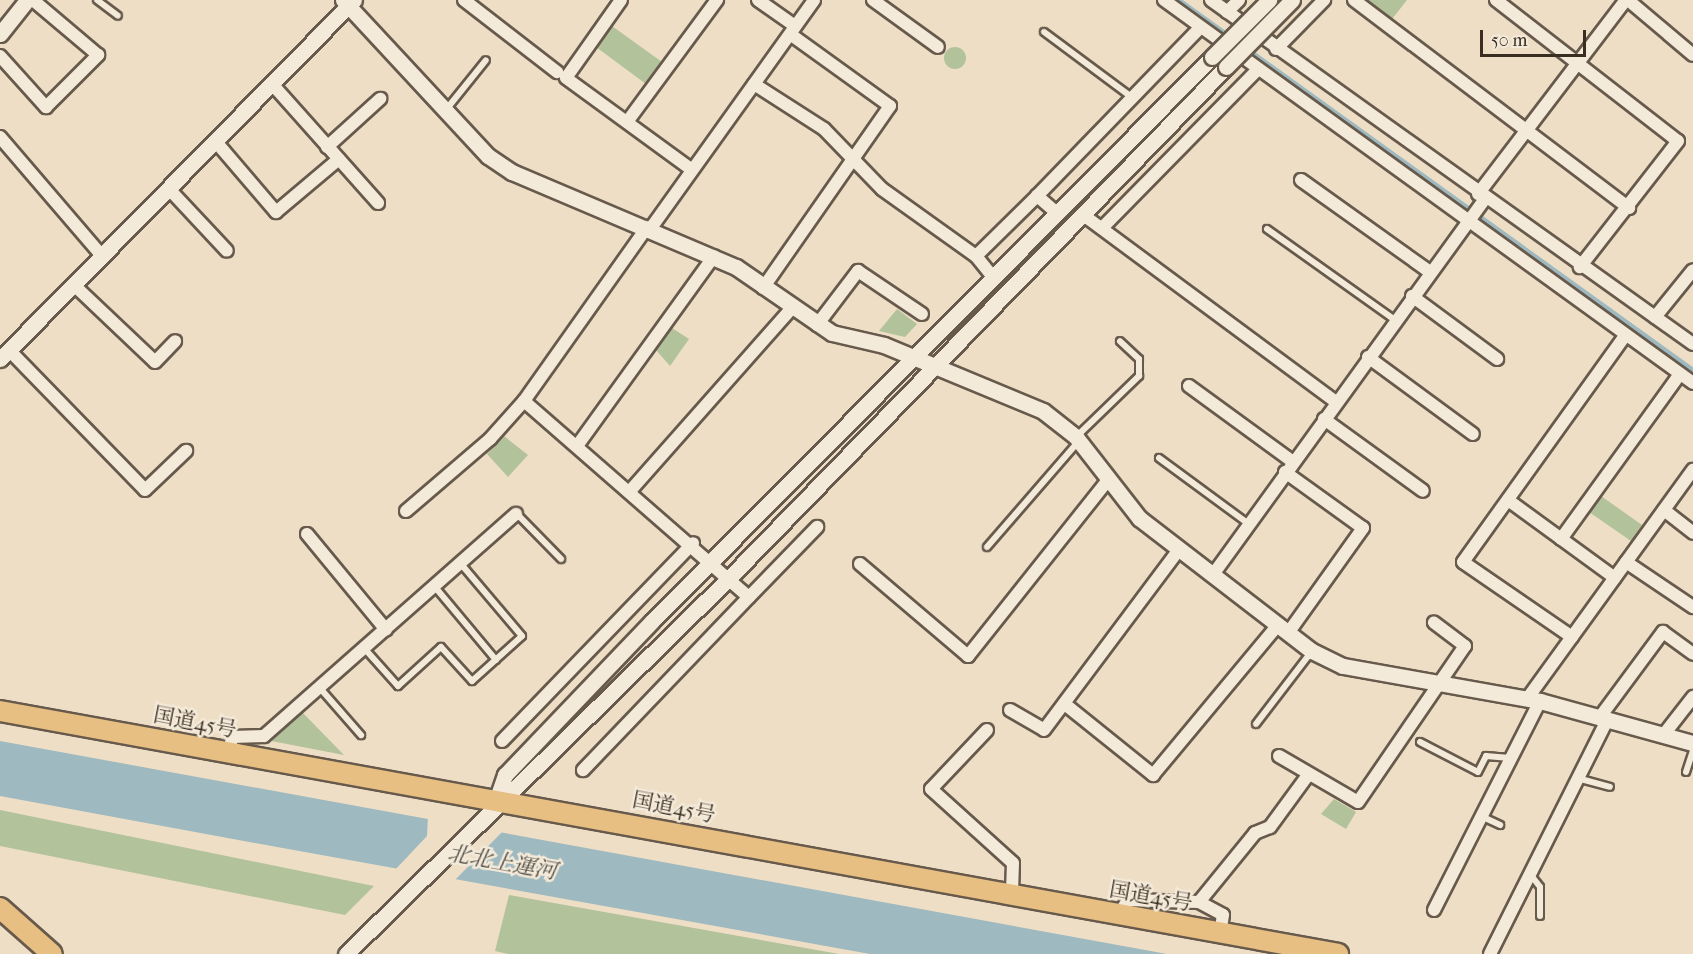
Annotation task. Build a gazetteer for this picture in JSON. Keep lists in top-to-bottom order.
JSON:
{
  "streets": {
    "highway": ["国道45号"]
  },
  "water": ["北北上運河"],
  "scale_bar": "50 m"
}
